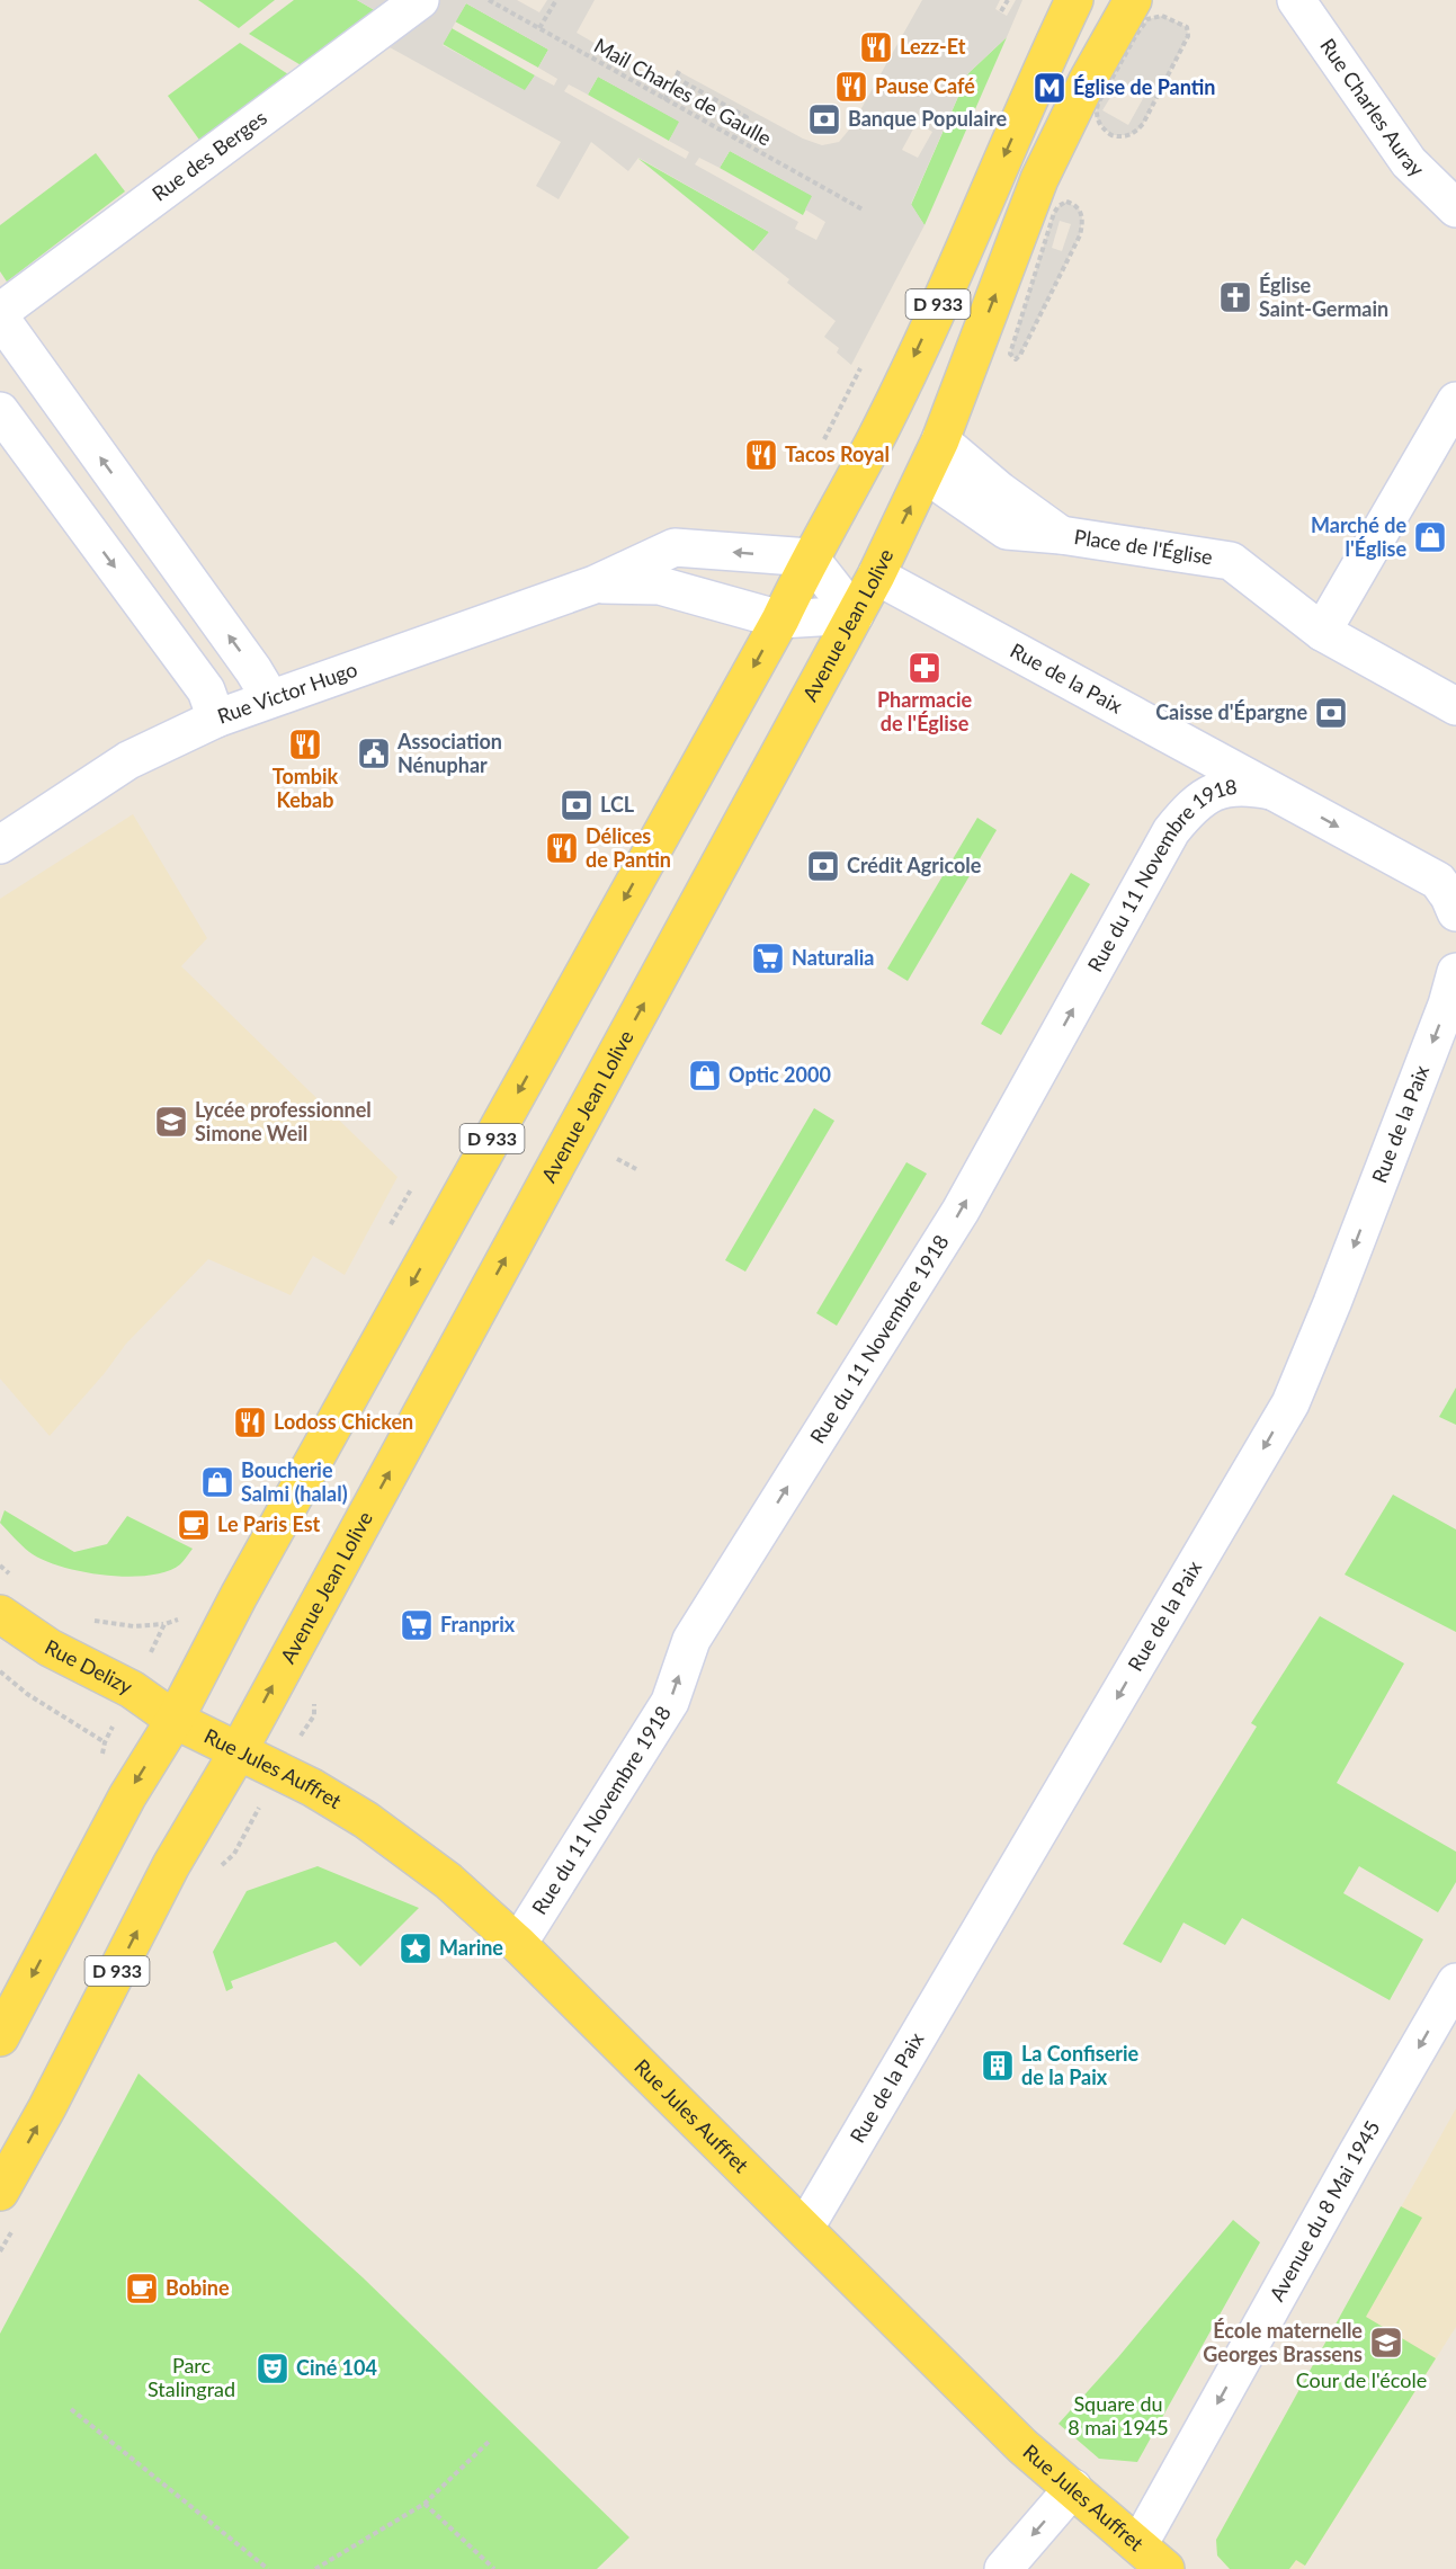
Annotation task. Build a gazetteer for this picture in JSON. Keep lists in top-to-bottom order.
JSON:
{
  "streets": {
    "main road": [
      "D 933",
      "Avenue Jean Lolive",
      "Rue Delizy",
      "Rue Jules Auffret"
    ],
    "street": [
      "Rue Charles Auray",
      "Rue des Berges",
      "Place de l'Église",
      "Rue de la Paix",
      "Rue Victor Hugo",
      "Rue du 11 Novembre 1918",
      "Avenue du 8 Mai 1945"
    ],
    "path": ["Mail Charles de Gaulle"]
  },
  "crossings": [
    ["D 933", "Rue Victor Hugo"],
    ["D 933", "Rue Delizy"],
    ["D 933", "Rue Jules Auffret"],
    ["Place de l'Église", "Avenue Jean Lolive"],
    ["Avenue Jean Lolive", "Rue de la Paix"],
    ["Avenue Jean Lolive", "Rue Victor Hugo"],
    ["Avenue Jean Lolive", "Rue Jules Auffret"],
    ["Rue de la Paix", "Rue du 11 Novembre 1918"],
    ["Rue de la Paix", "Rue Jules Auffret"],
    ["Rue du 11 Novembre 1918", "Rue Jules Auffret"],
    ["Rue Delizy", "Rue Jules Auffret"],
    ["Rue Jules Auffret", "Avenue du 8 Mai 1945"]
  ],
  "one_way": ["Rue de la Paix", "Rue du 11 Novembre 1918", "Avenue du 8 Mai 1945"],
  "parks": ["Parc Stalingrad", "Cour de l'école", "Square du 8 mai 1945"],
  "places": {
    "restaurant": [
      "Lezz-Et",
      "Pause Café",
      "Tacos Royal",
      "Tombik Kebab",
      "Délices de Pantin",
      "Lodoss Chicken"
    ],
    "metro station": ["Église de Pantin"],
    "bank": [
      "Banque Populaire",
      "Caisse d'Épargne",
      "LCL",
      "Crédit Agricole"
    ],
    "church": ["Église Saint-Germain"],
    "shop": ["Marché de l'Église", "Optic 2000", "Boucherie Salmi (halal)"],
    "pharmacy": ["Pharmacie de l'Église"],
    "public building": ["Association Nénuphar"],
    "supermarket": ["Naturalia", "Franprix"],
    "school or university": ["Lycée professionnel Simone Weil", "École maternelle Georges Brassens"],
    "cafe": ["Le Paris Est", "Bobine"],
    "place": ["Marine"],
    "building": ["La Confiserie de la Paix"],
    "theatre": ["Ciné 104"]
  }
}
